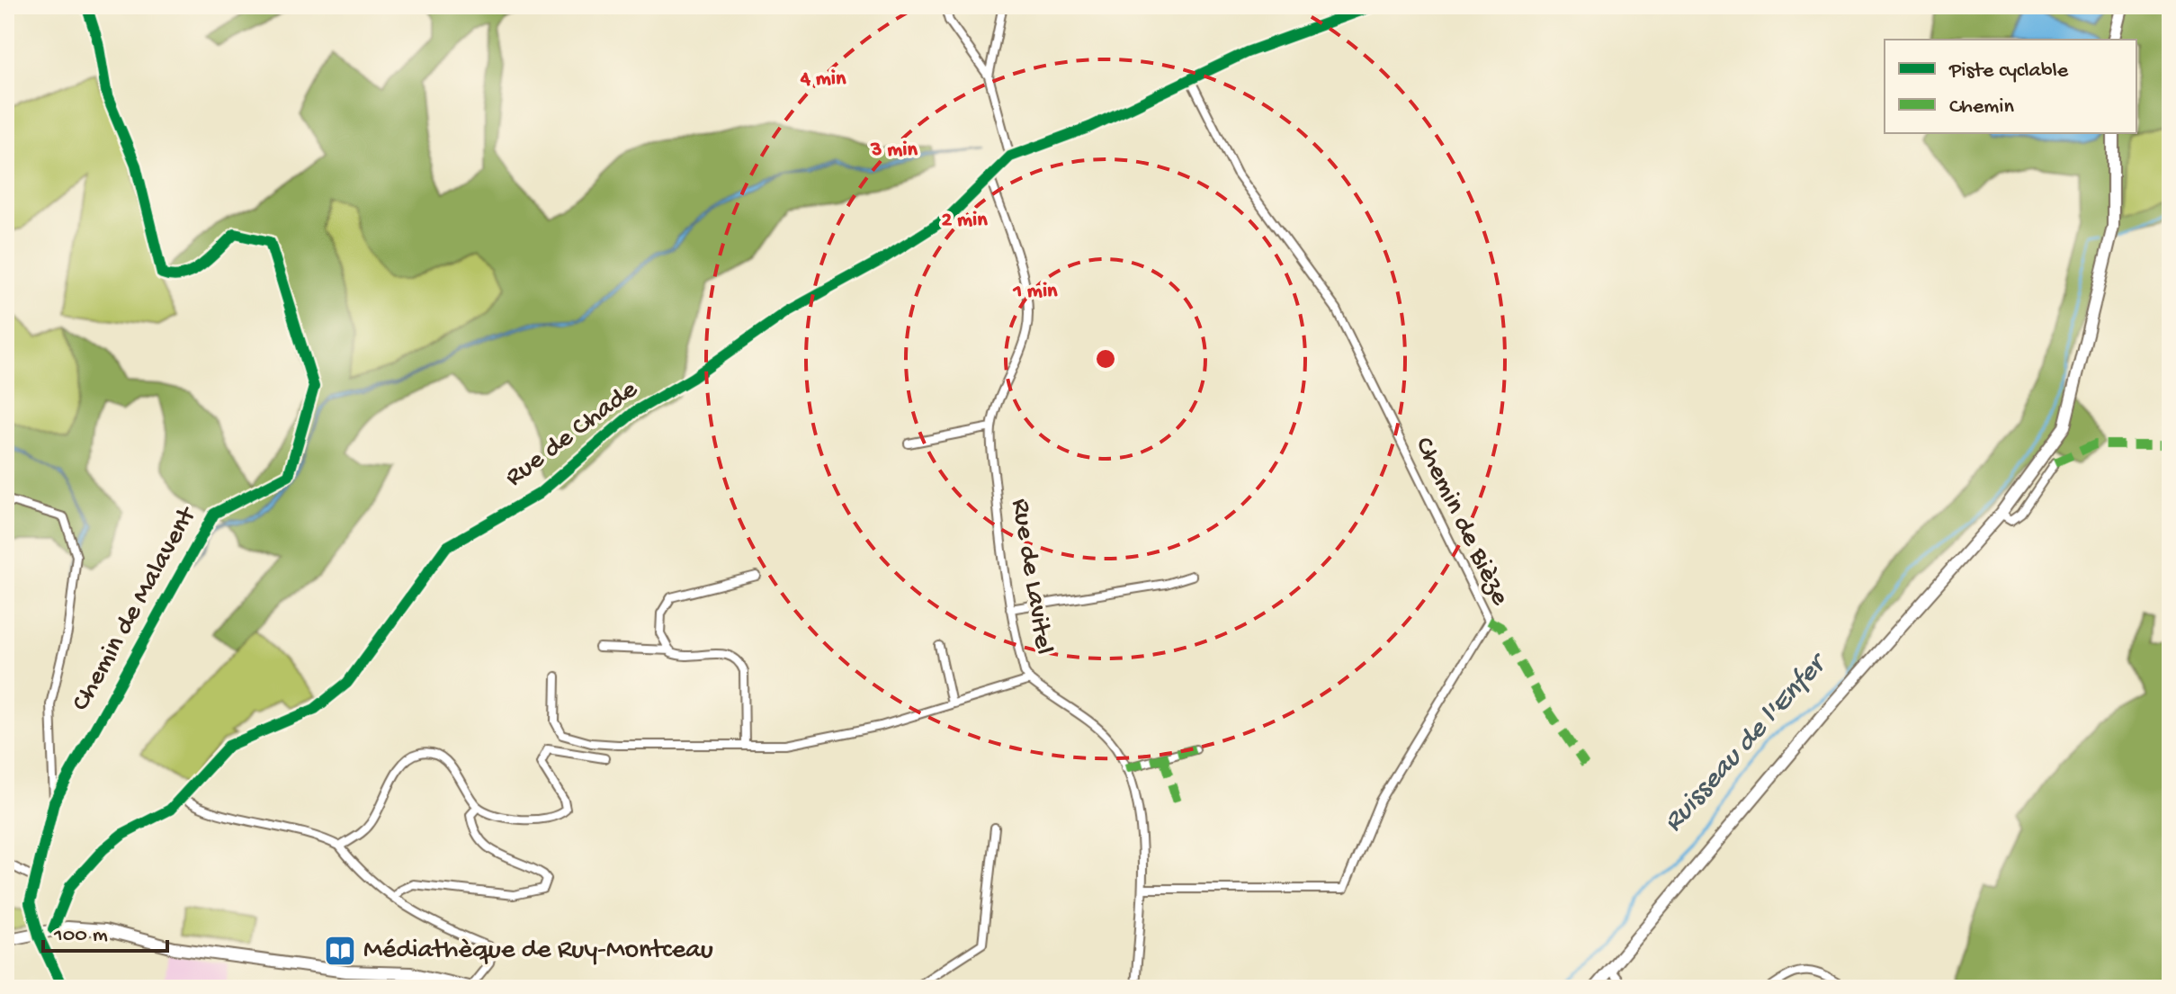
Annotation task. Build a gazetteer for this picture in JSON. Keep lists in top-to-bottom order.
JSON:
{
  "streets": {
    "street": [
      "Rue de Chade",
      "Chemin de Bièze",
      "Rue de Lavitel",
      "Chemin de Malavent"
    ]
  },
  "crossings": [
    ["Rue de Chade", "Rue de Lavitel"],
    ["Chemin de Bièze", "Rue de Lavitel"]
  ],
  "water": ["Ruisseau de l'Enfer"],
  "places": {
    "library": ["Médiathèque de Ruy-Montceau"]
  },
  "legend": ["Piste cyclable", "Chemin"],
  "scale_bar": "100 m",
  "rings": [
    "4 min",
    "3 min",
    "2 min",
    "1 min"
  ]
}
